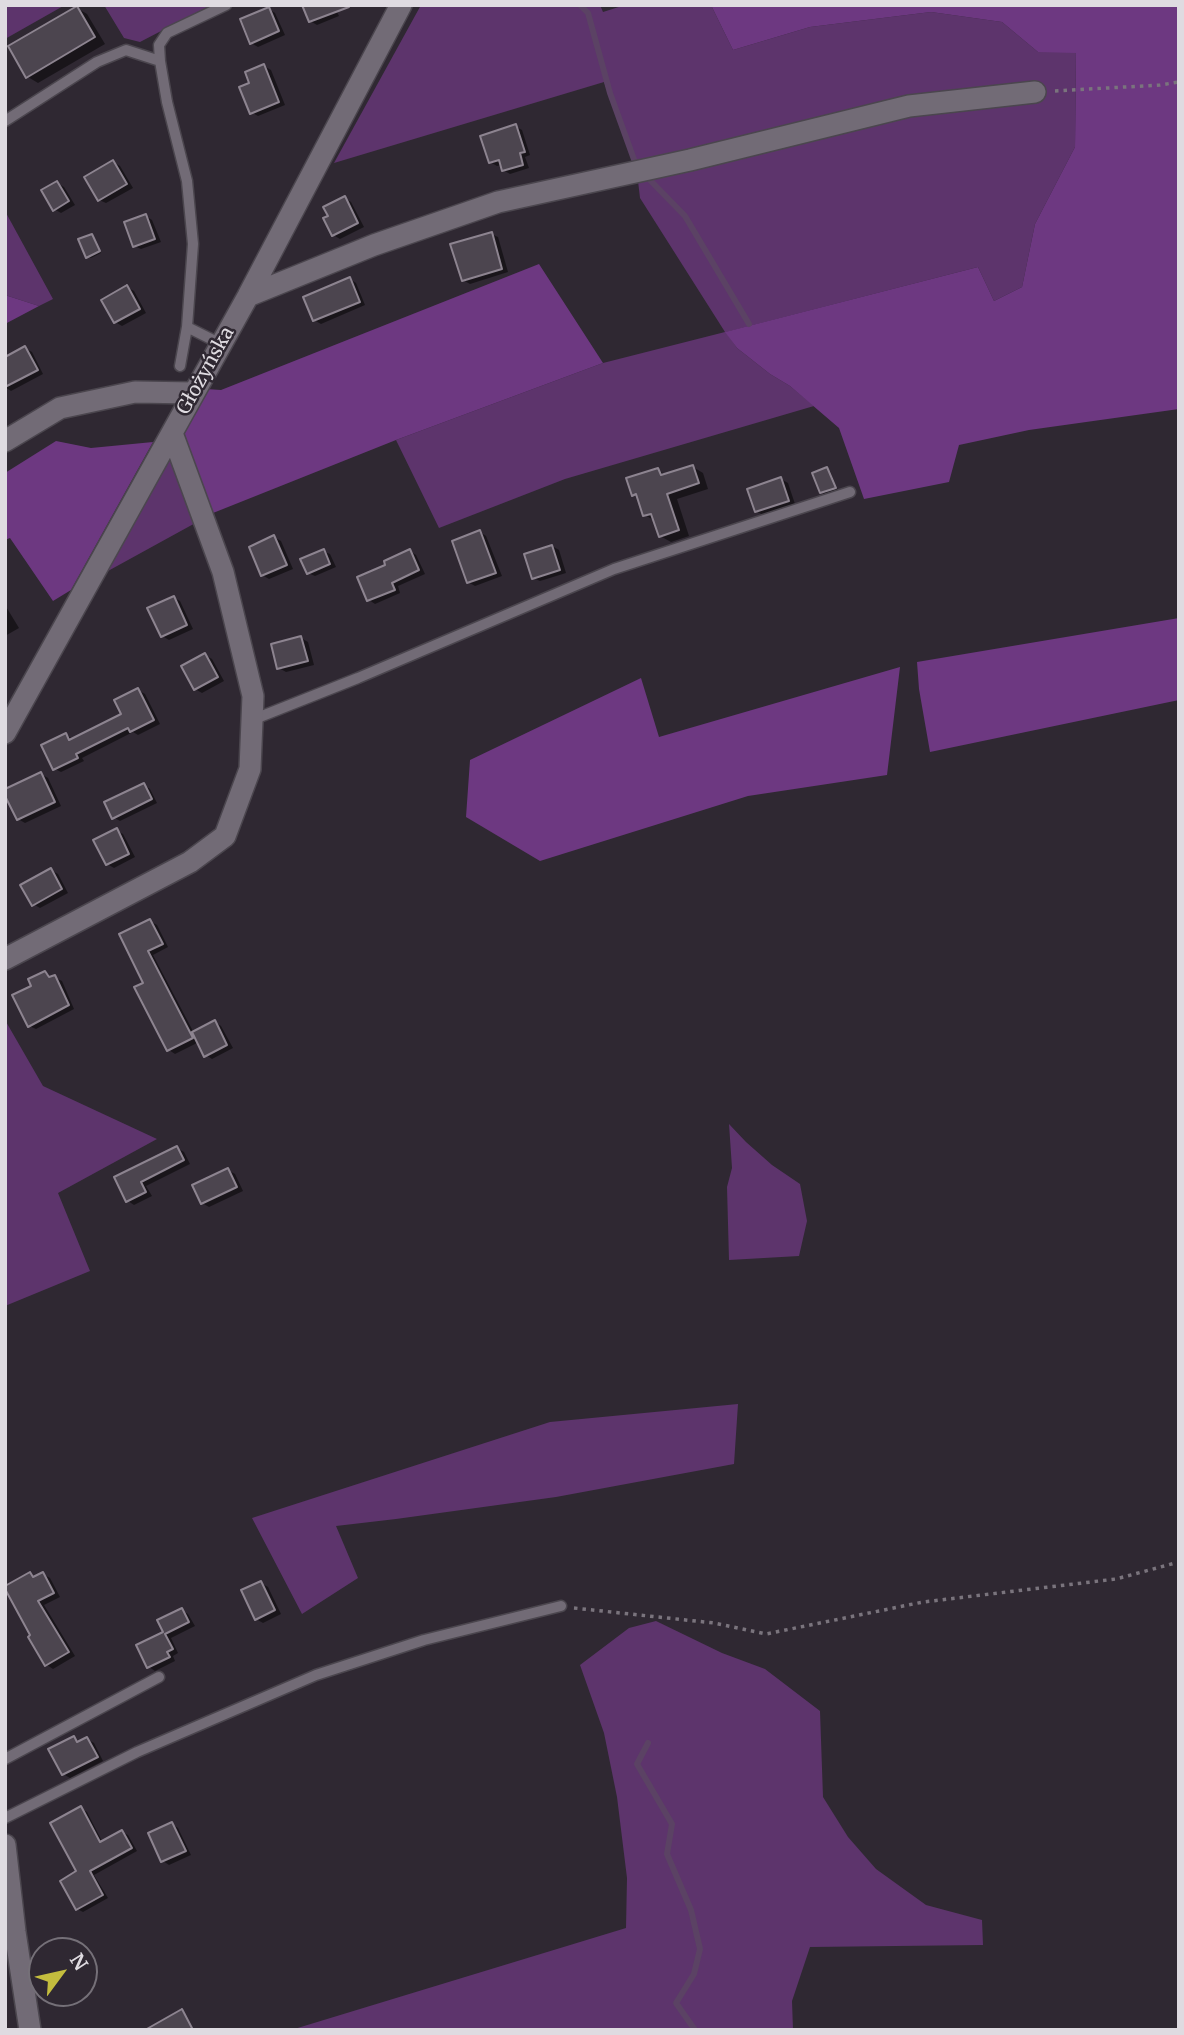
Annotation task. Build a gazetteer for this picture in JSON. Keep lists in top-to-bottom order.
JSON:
{
  "streets": {
    "street": ["Głożyńska"]
  },
  "north": "top right"
}
